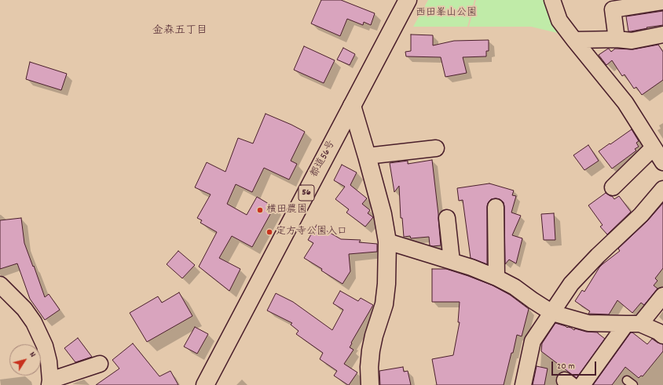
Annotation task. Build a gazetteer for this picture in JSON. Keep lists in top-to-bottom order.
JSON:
{
  "streets": {
    "main road": ["都道56号", "56"]
  },
  "districts": ["金森五丁目"],
  "parks": ["西田峯山公園"],
  "places": ["横田農園", "定方寺公園入口"],
  "scale_bar": "20 m",
  "north": "top right"
}
